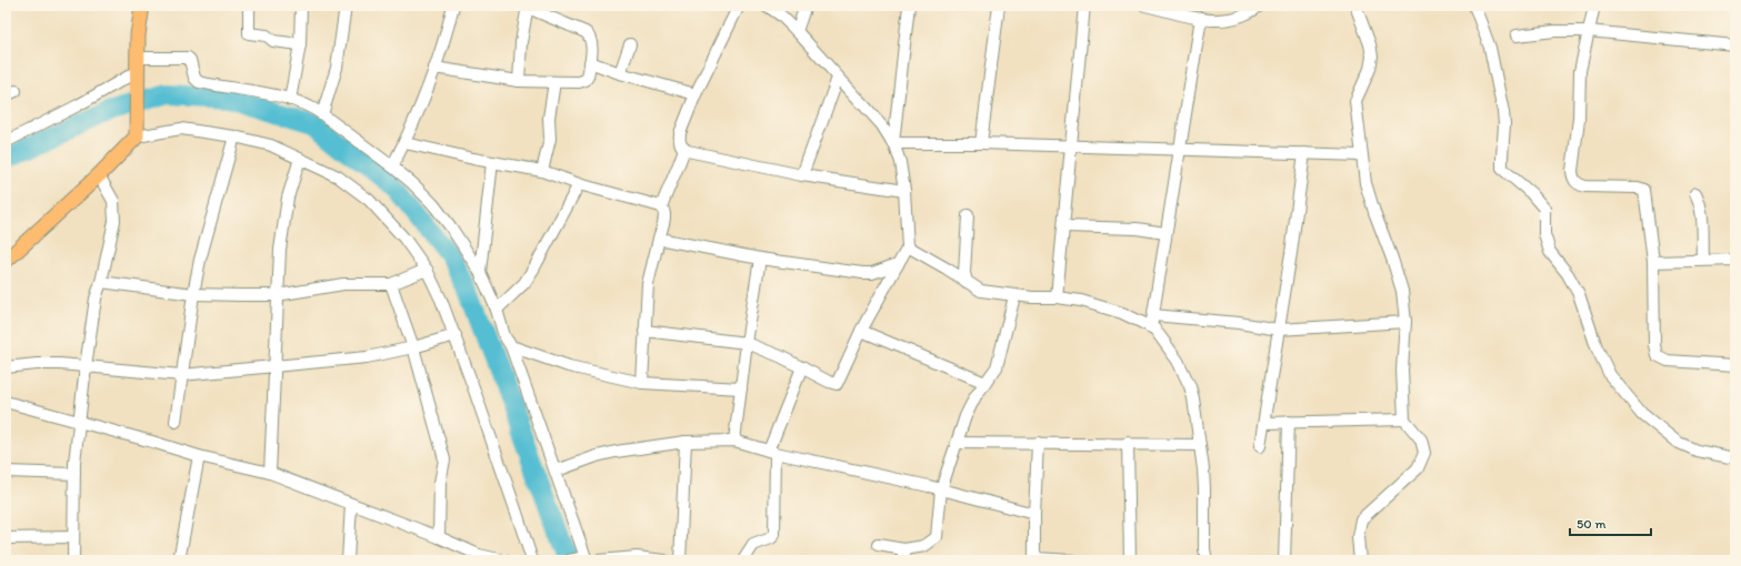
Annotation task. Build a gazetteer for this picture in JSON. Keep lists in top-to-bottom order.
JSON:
{
  "scale_bar": "50 m"
}
